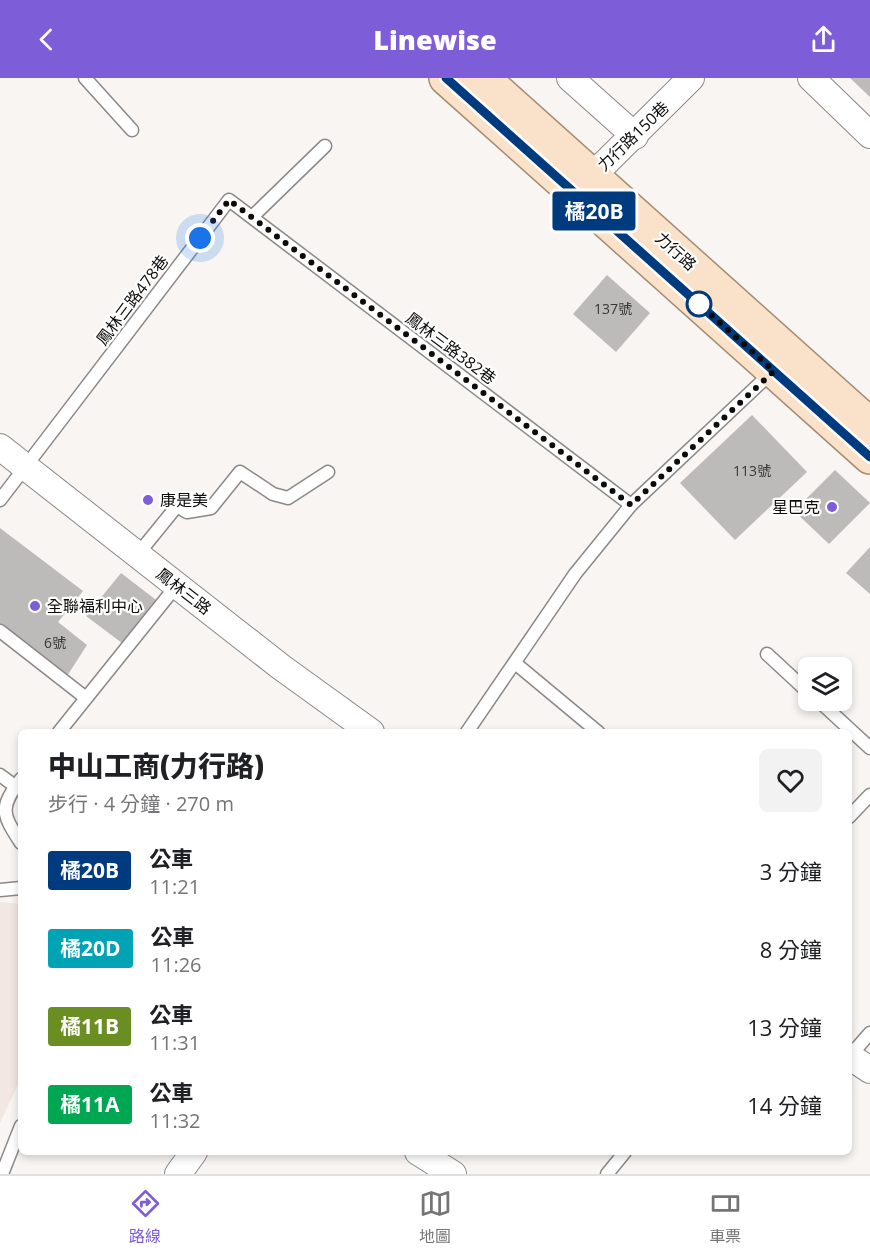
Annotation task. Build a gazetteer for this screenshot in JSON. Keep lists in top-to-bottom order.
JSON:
{
  "streets": {
    "main road": ["力行路"],
    "street": ["力行路150巷", "鳳林三路"],
    "lane": ["鳳林三路478巷", "鳳林三路382巷"]
  },
  "crossings": [
    ["力行路150巷", "力行路"],
    ["鳳林三路478巷", "鳳林三路382巷"],
    ["鳳林三路478巷", "鳳林三路"]
  ],
  "places": ["康是美", "星巴克", "全聯福利中心"],
  "lines": ["bus line 橘20B"],
  "house_numbers": ["137號", "113號", "6號"],
  "page": {
    "header": "Linewise",
    "on_map": "橘20B",
    "heading": ["中山工商(力行路)", "步行 · 4 分鐘 · 270 m"],
    "list": [
      {
        "mark": "橘20B",
        "name": "公車",
        "note": "11:21",
        "value": "3 分鐘"
      },
      {
        "mark": "橘20D",
        "name": "公車",
        "note": "11:26",
        "value": "8 分鐘"
      },
      {
        "mark": "橘11B",
        "name": "公車",
        "note": "11:31",
        "value": "13 分鐘"
      },
      {
        "mark": "橘11A",
        "name": "公車",
        "note": "11:32",
        "value": "14 分鐘"
      }
    ],
    "tabs": ["路線", "地圖", "車票"]
  }
}
